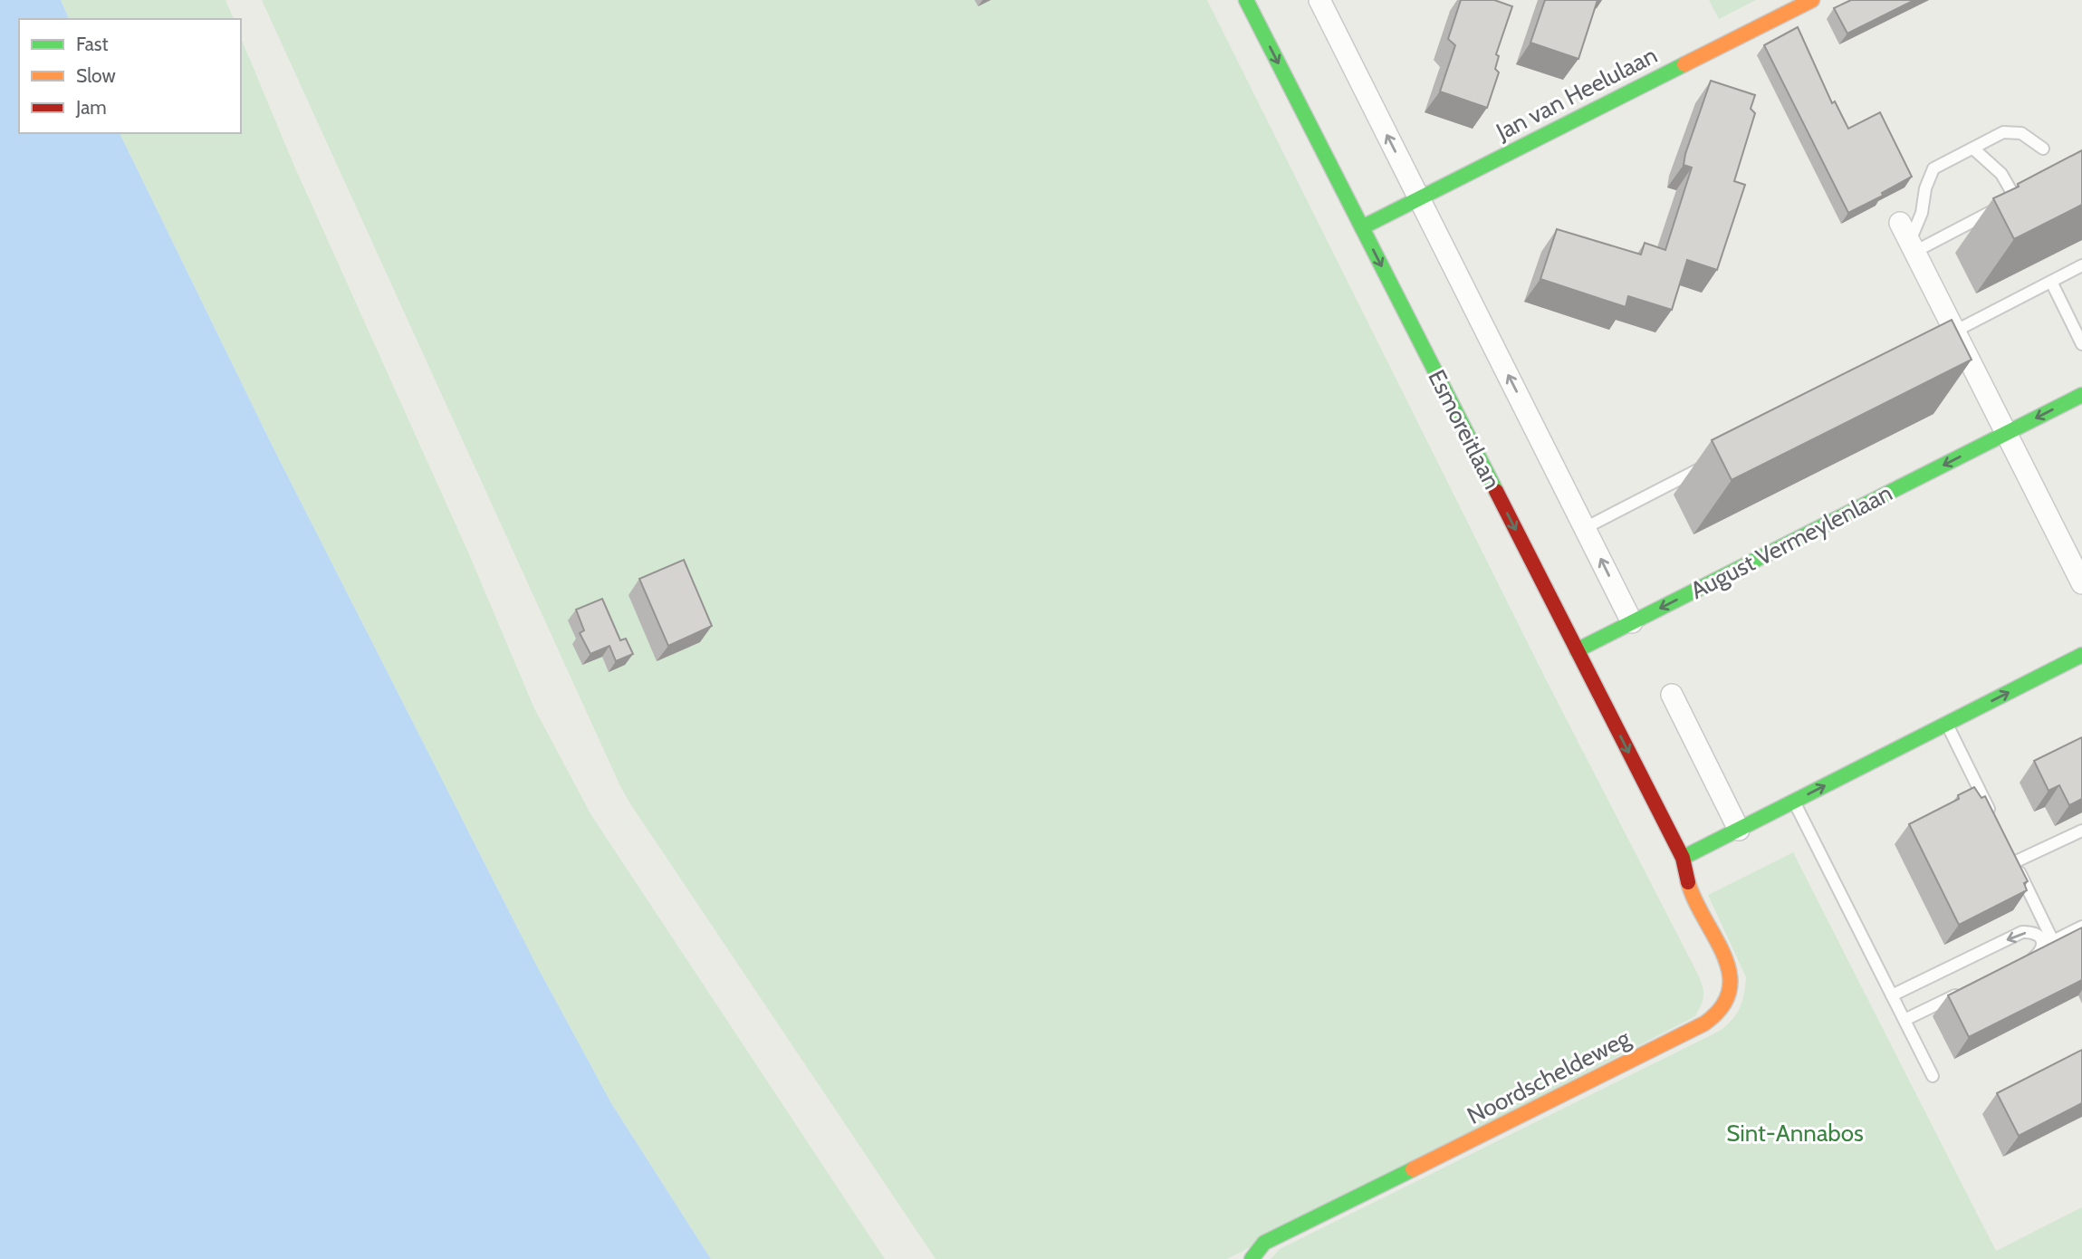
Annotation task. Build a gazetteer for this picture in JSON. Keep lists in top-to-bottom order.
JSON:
{
  "streets": {
    "street": [
      "Jan van Heelulaan",
      "Esmoreitlaan",
      "August Vermeylenlaan",
      "Noordscheldeweg"
    ]
  },
  "crossings": [
    ["Jan van Heelulaan", "Esmoreitlaan"],
    ["Esmoreitlaan", "August Vermeylenlaan"],
    ["Esmoreitlaan", "Noordscheldeweg"]
  ],
  "one_way": ["August Vermeylenlaan"],
  "parks": ["Sint-Annabos"],
  "legend": ["Fast", "Slow", "Jam"]
}
